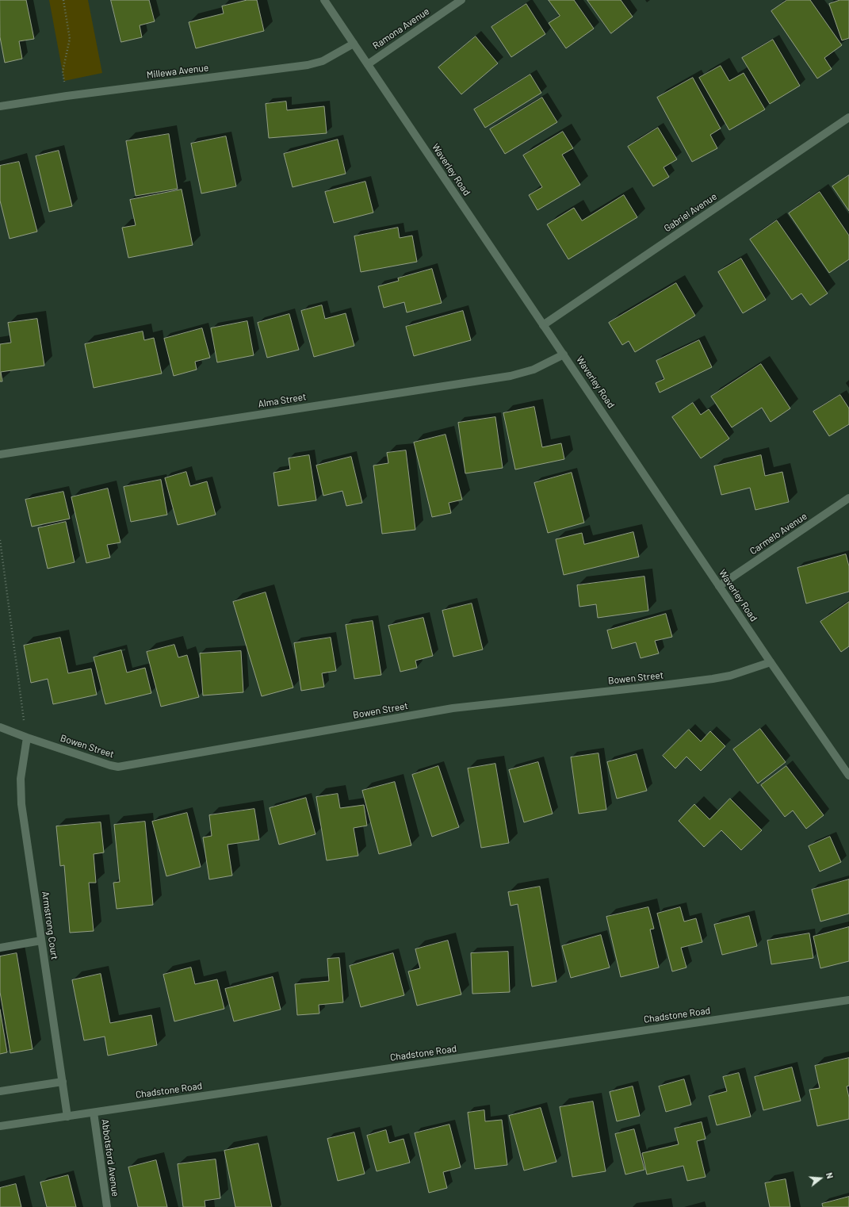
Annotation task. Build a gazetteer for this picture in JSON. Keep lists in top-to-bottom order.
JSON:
{
  "streets": {
    "street": [
      "Ramona Avenue",
      "Millewa Avenue",
      "Waverley Road",
      "Gabriel Avenue",
      "Alma Street",
      "Carmelo Avenue",
      "Bowen Street",
      "Armstrong Court",
      "Chadstone Road",
      "Abbotsford Avenue"
    ]
  },
  "crossings": [
    ["Ramona Avenue", "Waverley Road"],
    ["Millewa Avenue", "Waverley Road"],
    ["Waverley Road", "Gabriel Avenue"],
    ["Waverley Road", "Alma Street"],
    ["Waverley Road", "Carmelo Avenue"],
    ["Waverley Road", "Bowen Street"],
    ["Bowen Street", "Armstrong Court"],
    ["Armstrong Court", "Chadstone Road"],
    ["Chadstone Road", "Abbotsford Avenue"]
  ],
  "north": "right"
}
